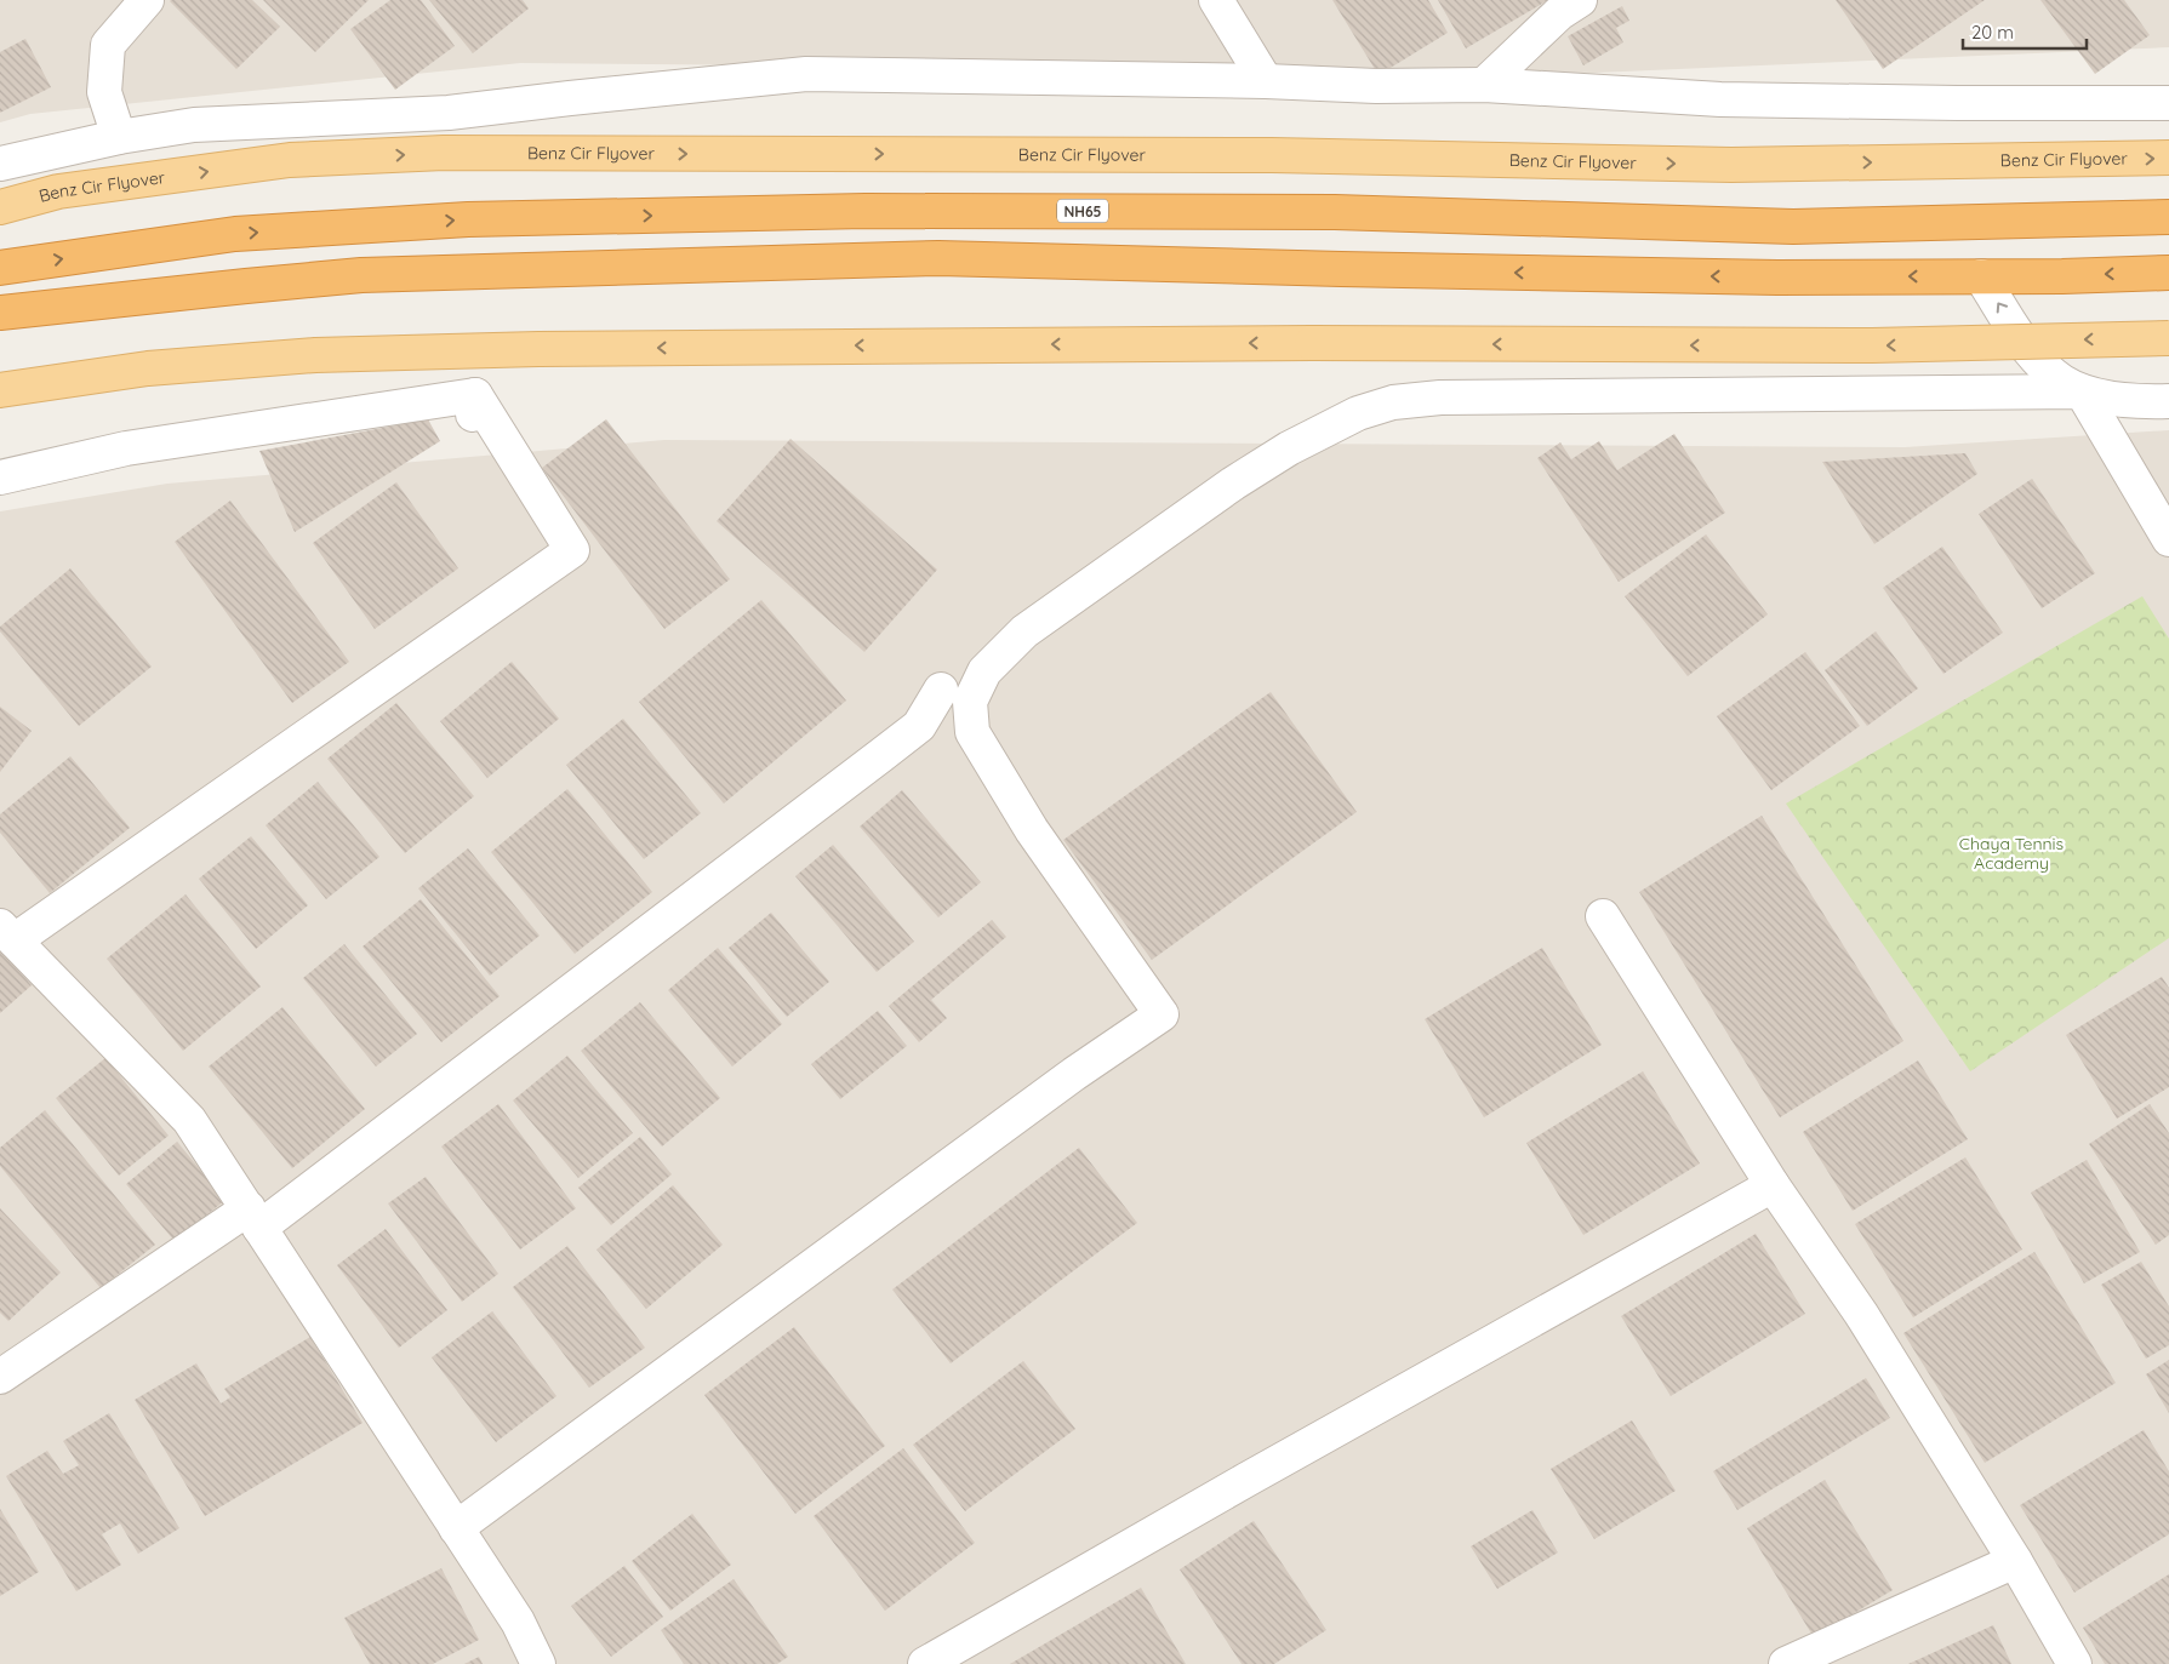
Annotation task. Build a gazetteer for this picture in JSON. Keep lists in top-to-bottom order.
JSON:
{
  "streets": {
    "highway": ["NH65"],
    "main road": ["Benz Cir Flyover"]
  },
  "parks": ["Chaya Tennis Academy"],
  "scale_bar": "20 m"
}
